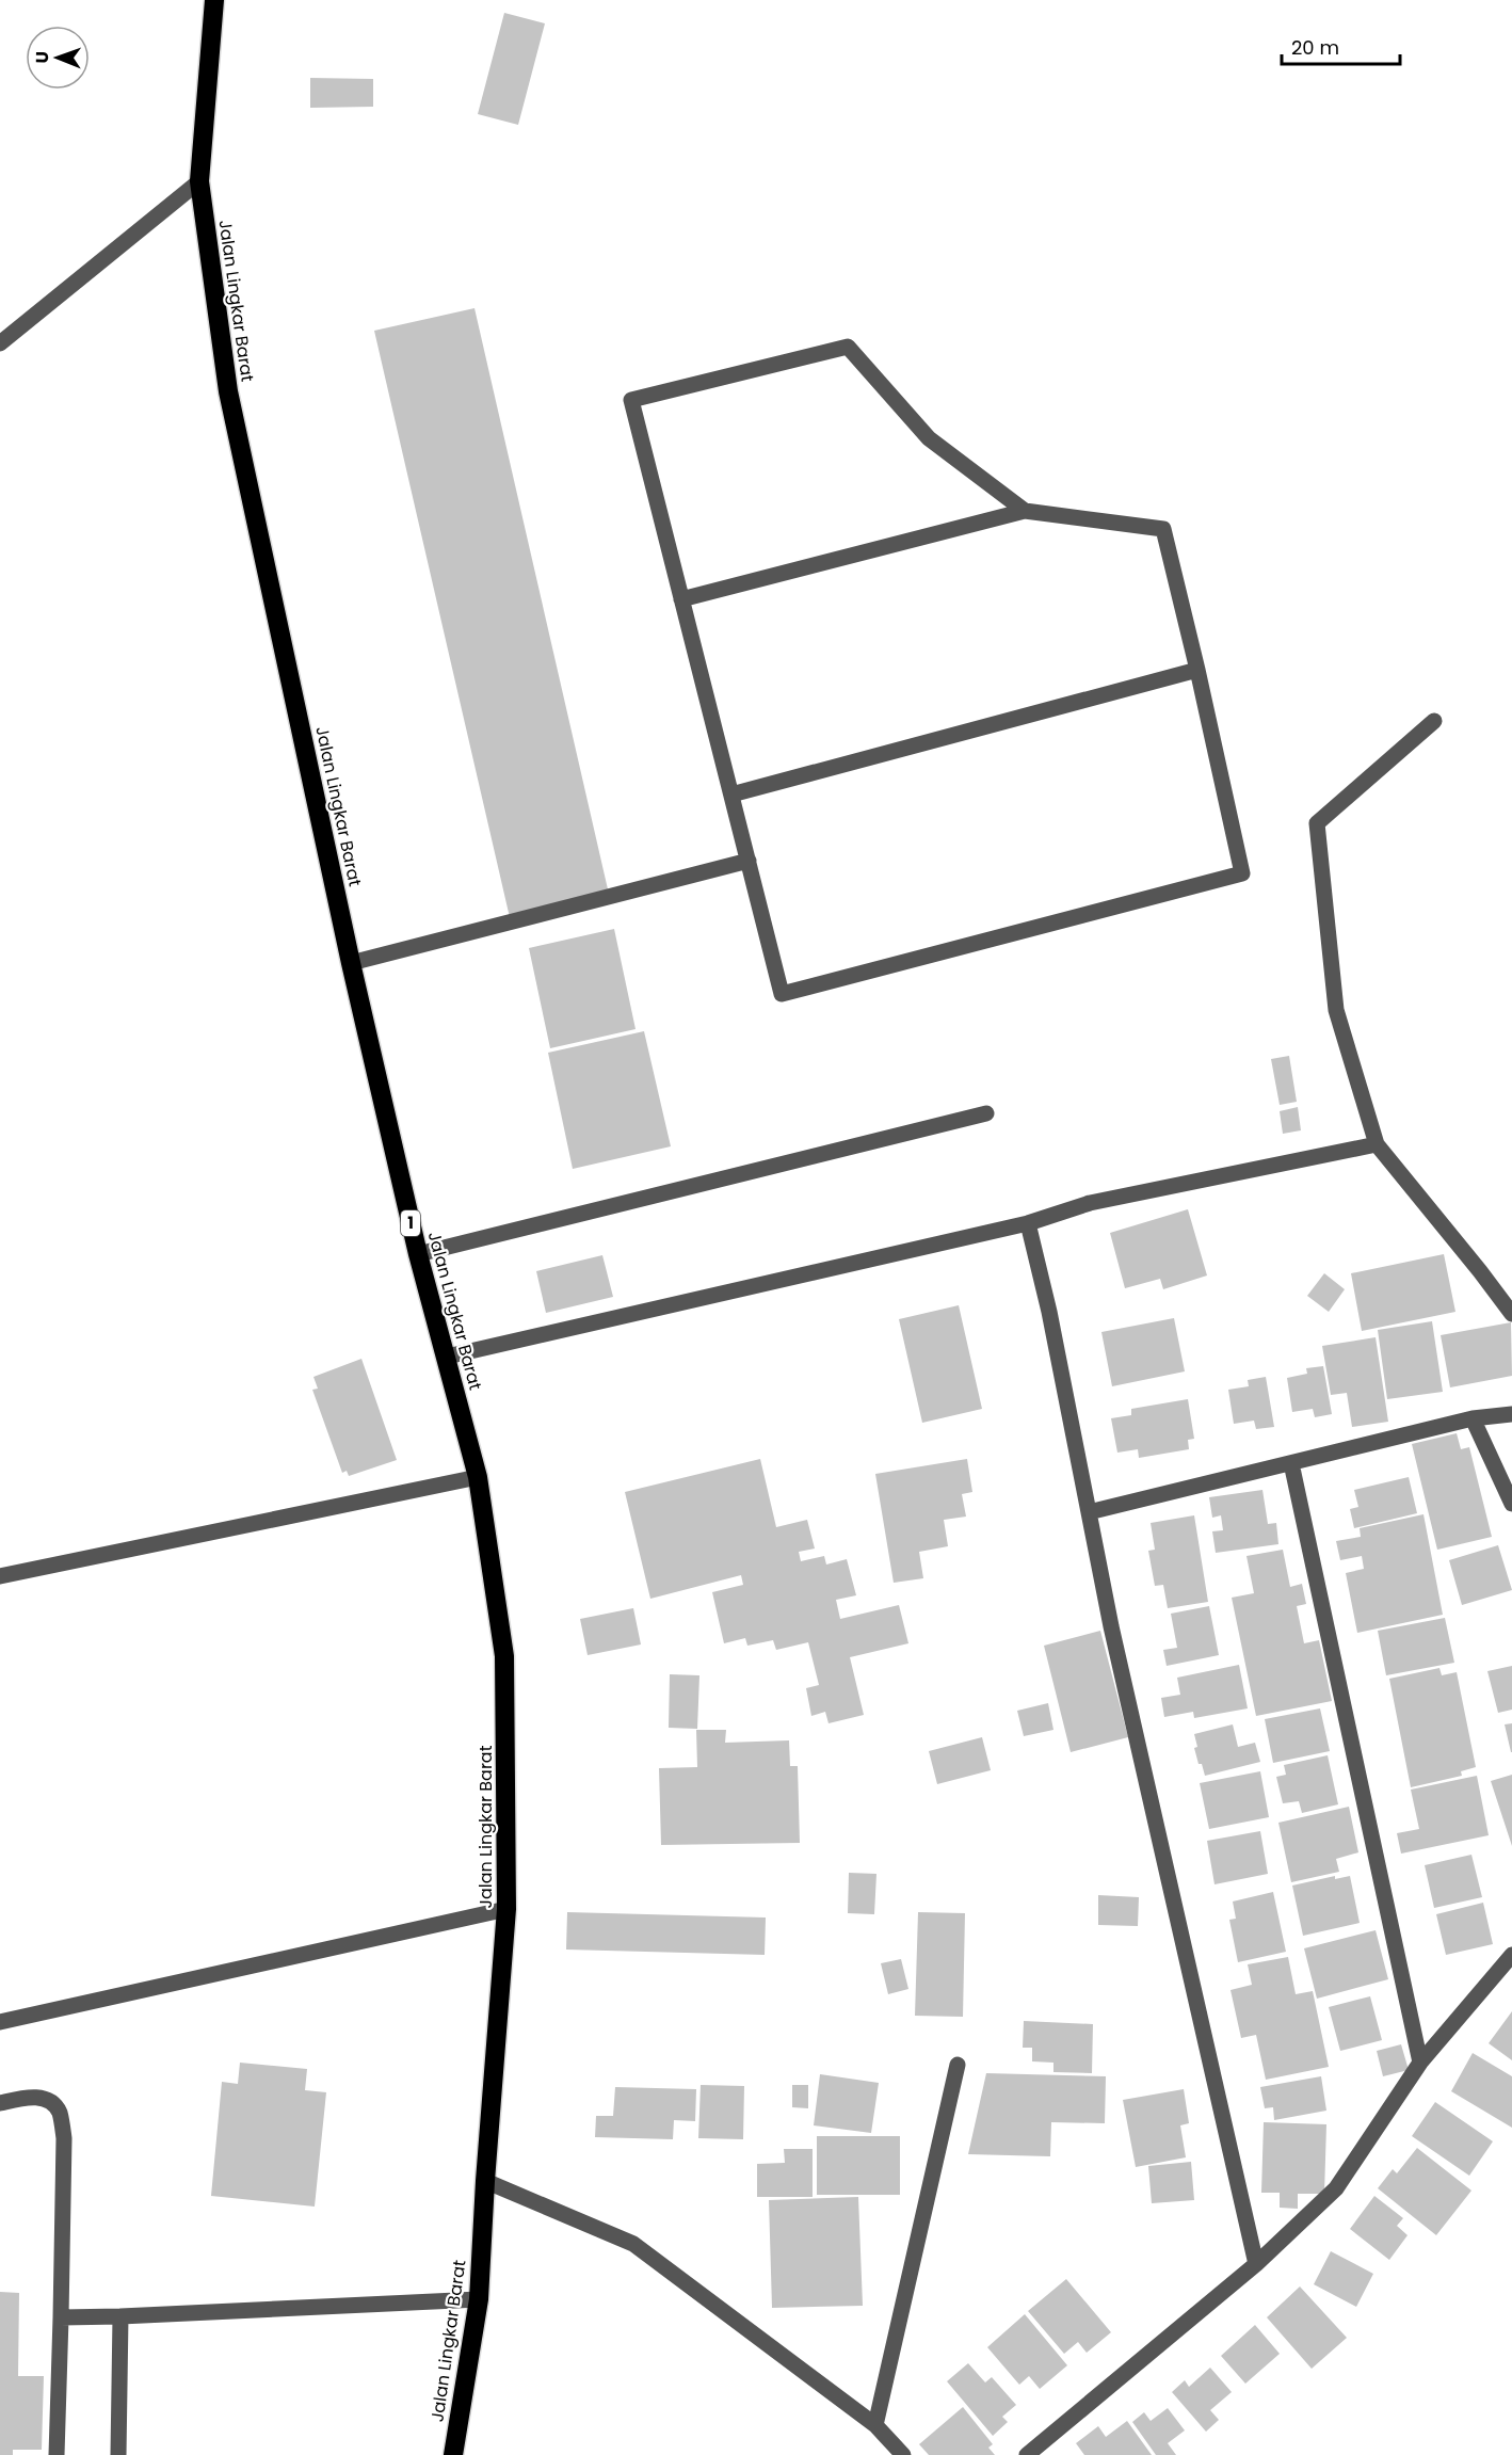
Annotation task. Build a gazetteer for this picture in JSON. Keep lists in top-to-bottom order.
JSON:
{
  "streets": {
    "highway": ["Jalan Lingkar Barat", "1"]
  },
  "scale_bar": "20 m",
  "north": "left"
}
